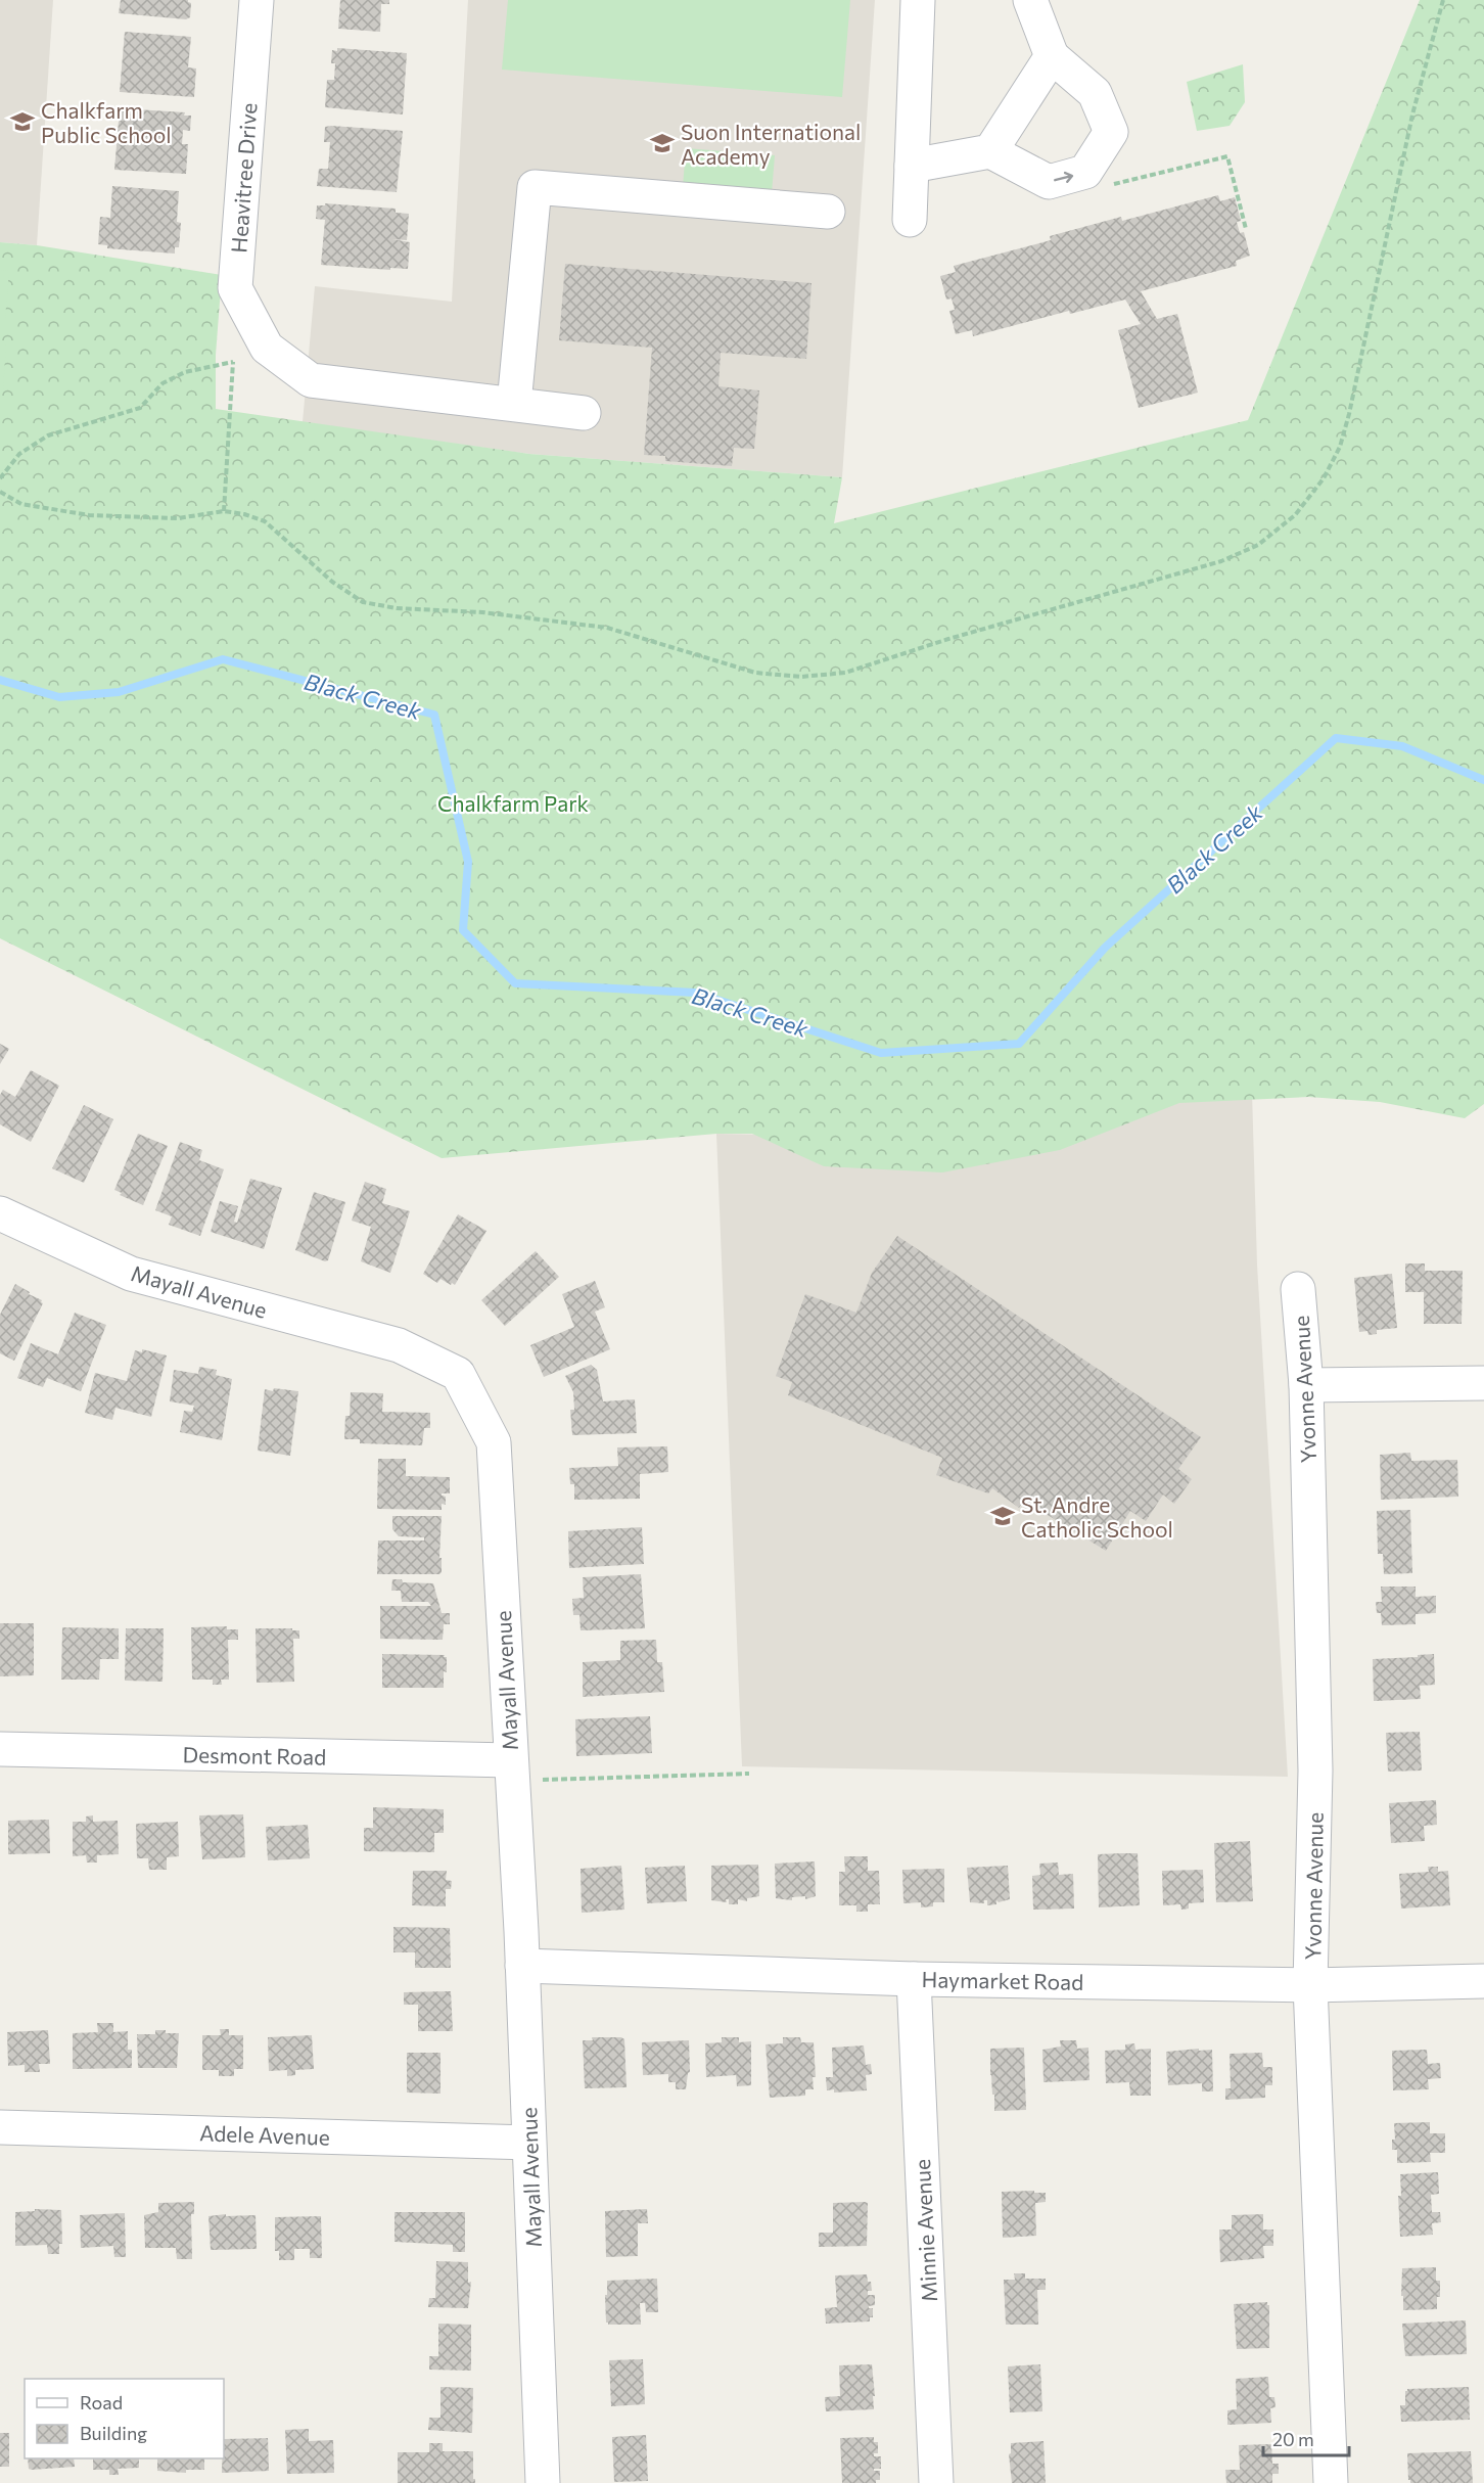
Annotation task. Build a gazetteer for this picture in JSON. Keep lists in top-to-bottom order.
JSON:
{
  "streets": {
    "street": [
      "Heavitree Drive",
      "Mayall Avenue",
      "Yvonne Avenue",
      "Desmont Road",
      "Haymarket Road",
      "Adele Avenue",
      "Minnie Avenue"
    ]
  },
  "crossings": [
    ["Mayall Avenue", "Desmont Road"],
    ["Mayall Avenue", "Haymarket Road"],
    ["Mayall Avenue", "Adele Avenue"],
    ["Yvonne Avenue", "Haymarket Road"],
    ["Haymarket Road", "Minnie Avenue"]
  ],
  "water": ["Black Creek"],
  "parks": ["Chalkfarm Park"],
  "places": {
    "school or university": ["Chalkfarm Public School", "Suon International Academy", "St. Andre Catholic School"]
  },
  "legend": ["Road", "Building"],
  "scale_bar": "20 m"
}
